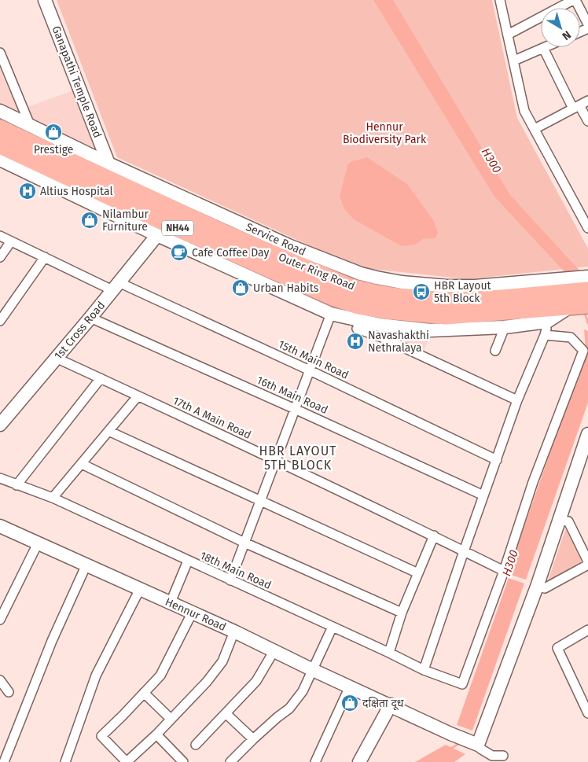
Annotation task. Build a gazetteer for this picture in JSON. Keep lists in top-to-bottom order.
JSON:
{
  "streets": {
    "highway": ["NH44", "Outer Ring Road"],
    "street": [
      "Ganapathi Temple Road",
      "Service Road",
      "1st Cross Road",
      "15th Main Road",
      "16th Main Road",
      "17th A Main Road",
      "18th Main Road",
      "Hennur Road"
    ]
  },
  "crossings": [
    ["Ganapathi Temple Road", "Service Road"],
    ["Service Road", "Outer Ring Road"],
    ["1st Cross Road", "15th Main Road"],
    ["1st Cross Road", "16th Main Road"],
    ["1st Cross Road", "17th A Main Road"],
    ["17th A Main Road", "18th Main Road"]
  ],
  "districts": ["HBR LAYOUT 5TH BLOCK"],
  "water": ["H300"],
  "parks": ["Hennur Biodiversity Park"],
  "places": {
    "shop": [
      "Prestige",
      "Nilambur Furniture",
      "Urban Habits",
      "दक्षिता दूध"
    ],
    "hospital": ["Altius Hospital", "Navashakthi Nethralaya"],
    "cafe": ["Cafe Coffee Day"],
    "bus stop": ["HBR Layout 5th Block"]
  },
  "north": "bottom right"
}
